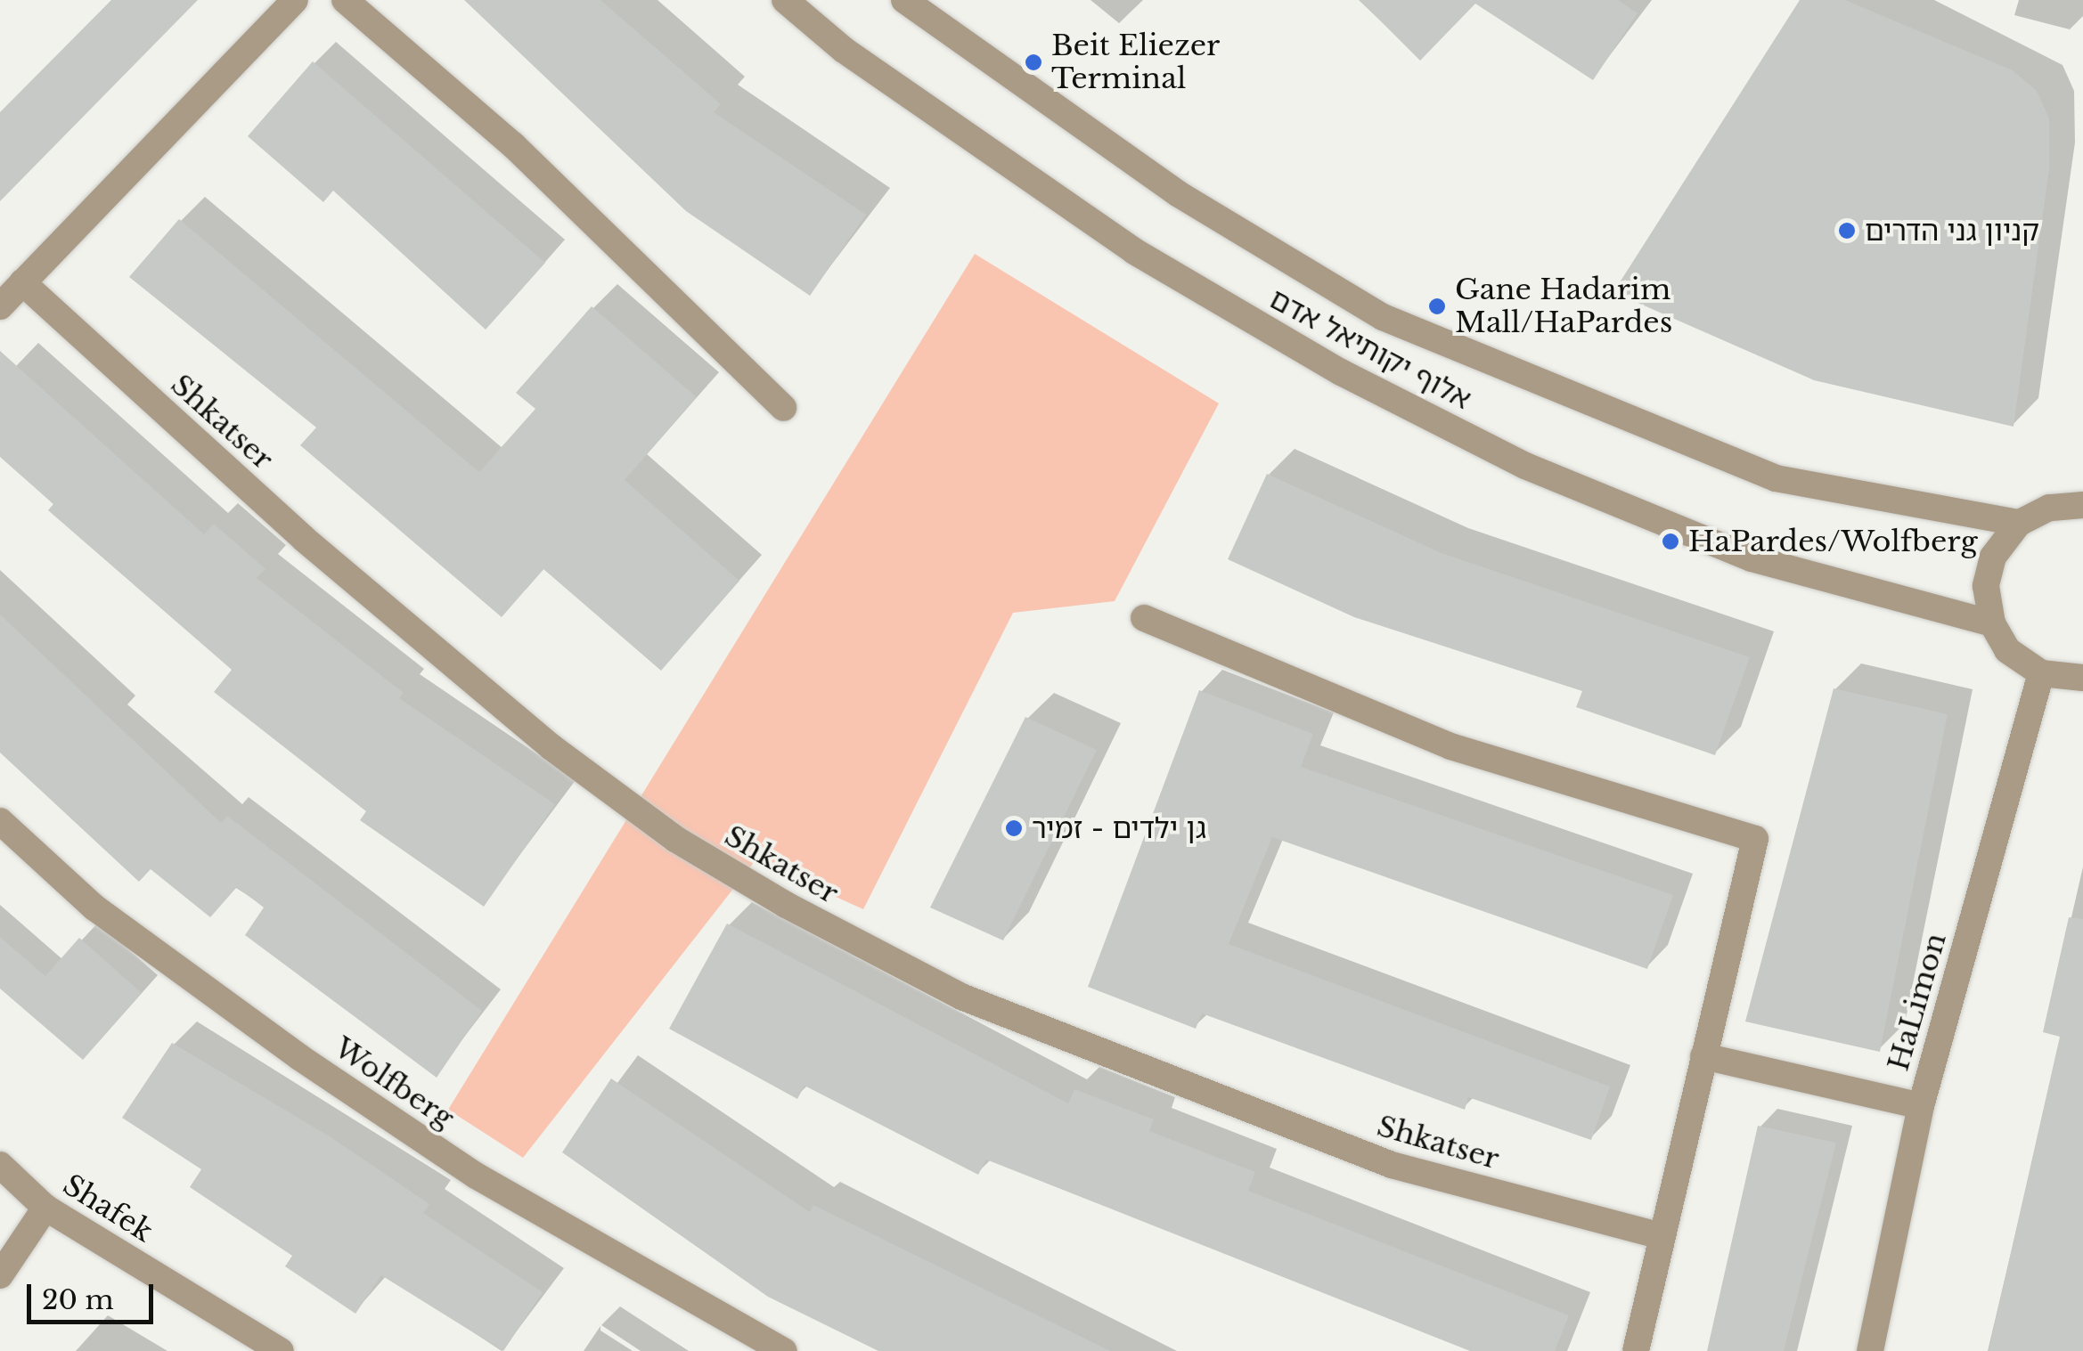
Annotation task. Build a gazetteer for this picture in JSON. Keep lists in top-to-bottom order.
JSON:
{
  "streets": {
    "street": [
      "אלוף יקותיאל אדם",
      "Shkatser",
      "HaLimon",
      "Wolfberg",
      "Shafek"
    ]
  },
  "places": [
    "Beit Eliezer Terminal",
    "קניון גני הדרים",
    "Gane Hadarim Mall/HaPardes",
    "HaPardes/Wolfberg",
    "גן ילדים - זמיר"
  ],
  "scale_bar": "20 m"
}
